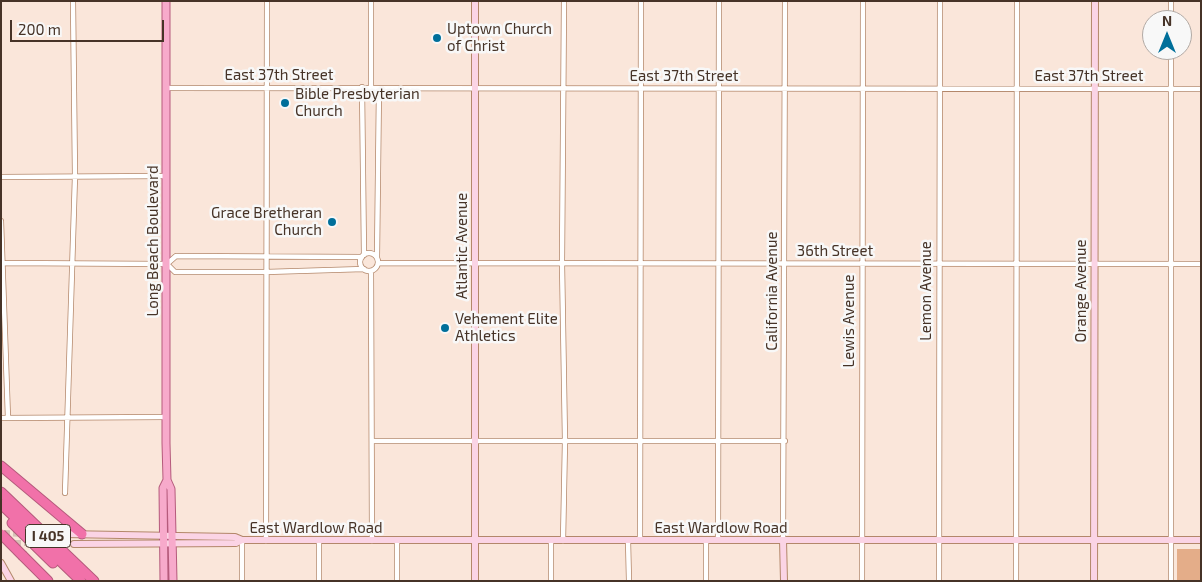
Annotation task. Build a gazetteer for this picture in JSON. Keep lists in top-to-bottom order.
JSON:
{
  "streets": {
    "highway": ["I 405"],
    "main road": [
      "Long Beach Boulevard",
      "Atlantic Avenue",
      "California Avenue",
      "Orange Avenue",
      "East Wardlow Road"
    ],
    "street": [
      "East 37th Street",
      "36th Street",
      "Lemon Avenue",
      "Lewis Avenue"
    ]
  },
  "crossings": [
    ["East 37th Street", "Long Beach Boulevard"],
    ["East 37th Street", "Atlantic Avenue"],
    ["East 37th Street", "California Avenue"],
    ["East 37th Street", "Lemon Avenue"],
    ["East 37th Street", "Orange Avenue"],
    ["East 37th Street", "Lewis Avenue"],
    ["Long Beach Boulevard", "East Wardlow Road"],
    ["Atlantic Avenue", "36th Street"],
    ["Atlantic Avenue", "East Wardlow Road"],
    ["36th Street", "California Avenue"],
    ["36th Street", "Lemon Avenue"],
    ["36th Street", "Orange Avenue"],
    ["36th Street", "Lewis Avenue"],
    ["California Avenue", "East Wardlow Road"],
    ["Lemon Avenue", "East Wardlow Road"],
    ["Orange Avenue", "East Wardlow Road"],
    ["Lewis Avenue", "East Wardlow Road"]
  ],
  "places": [
    "Uptown Church of Christ",
    "Bible Presbyterian Church",
    "Grace Bretheran Church",
    "Vehement Elite Athletics"
  ],
  "scale_bar": "200 m",
  "north": "top"
}
